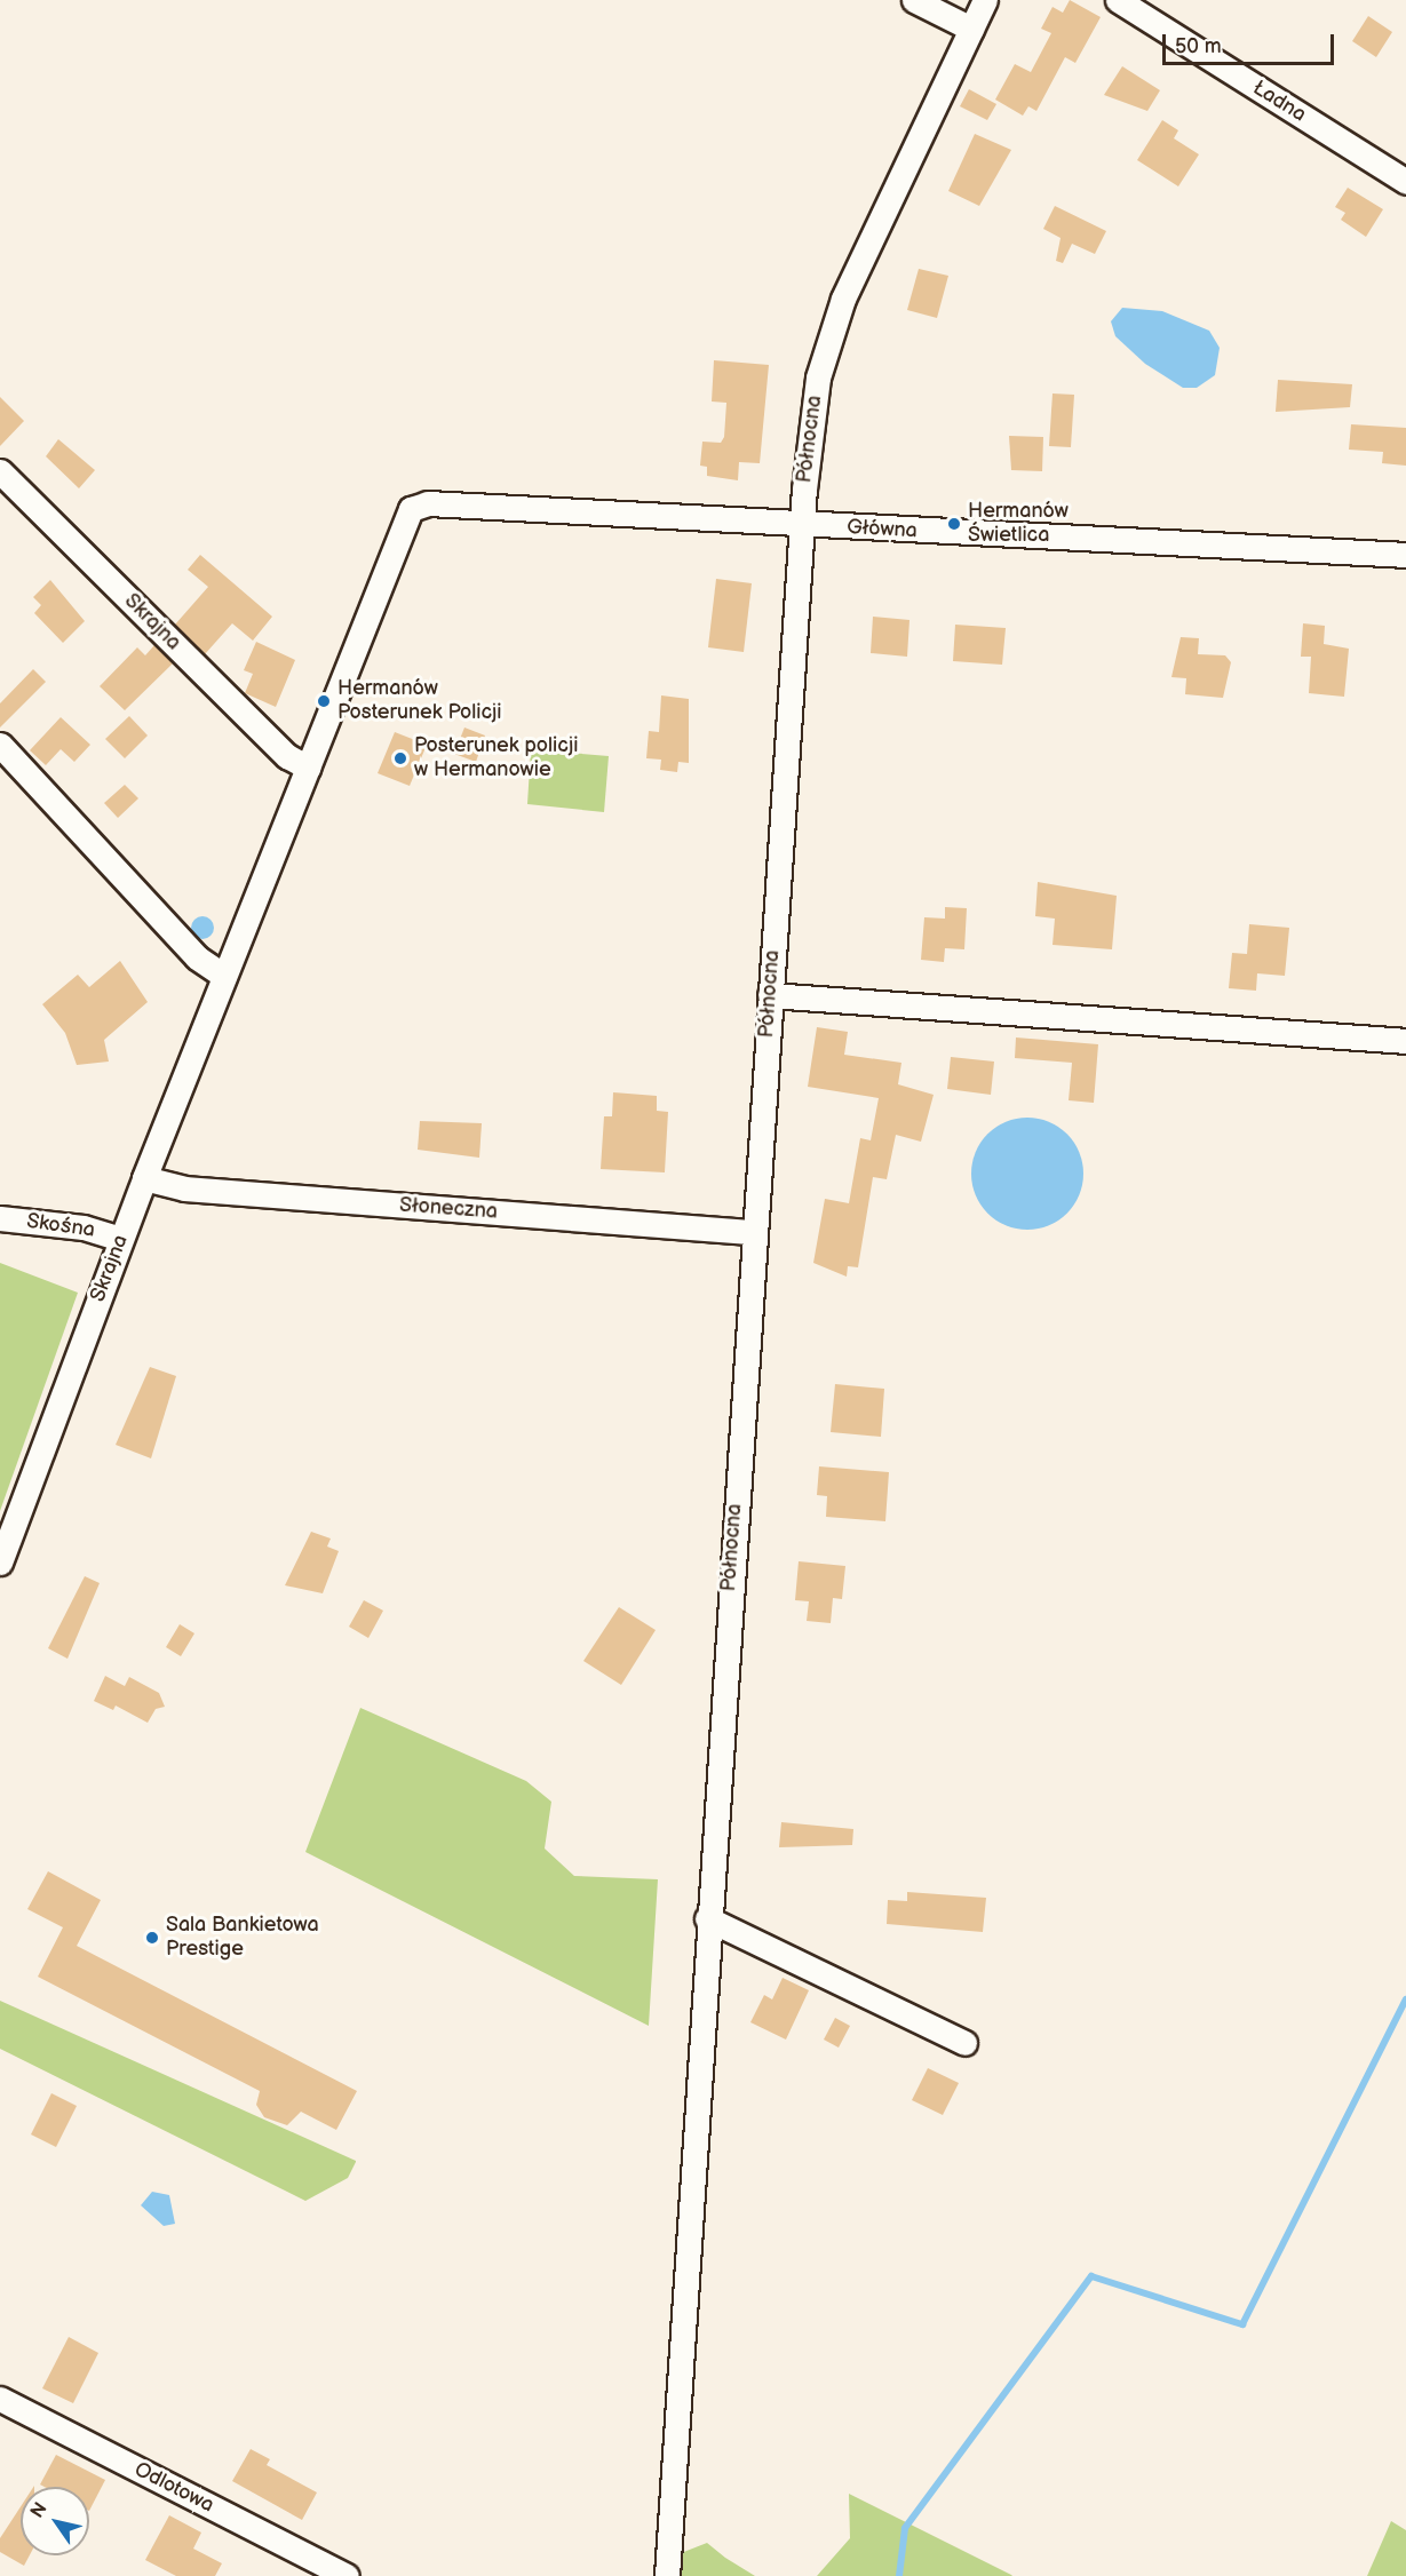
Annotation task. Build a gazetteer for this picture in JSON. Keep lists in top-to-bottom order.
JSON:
{
  "streets": {
    "street": [
      "Ładna",
      "Północna",
      "Główna",
      "Skrajna",
      "Słoneczna",
      "Skośna",
      "Odlotowa"
    ]
  },
  "crossings": [
    ["Północna", "Główna"],
    ["Północna", "Słoneczna"],
    ["Główna", "Skrajna"],
    ["Skrajna", "Słoneczna"],
    ["Skrajna", "Skośna"]
  ],
  "places": [
    "Hermanów Świetlica",
    "Hermanów Posterunek Policji",
    "Posterunek policji w Hermanowie",
    "Sala Bankietowa Prestige"
  ],
  "scale_bar": "50 m",
  "north": "top left"
}
